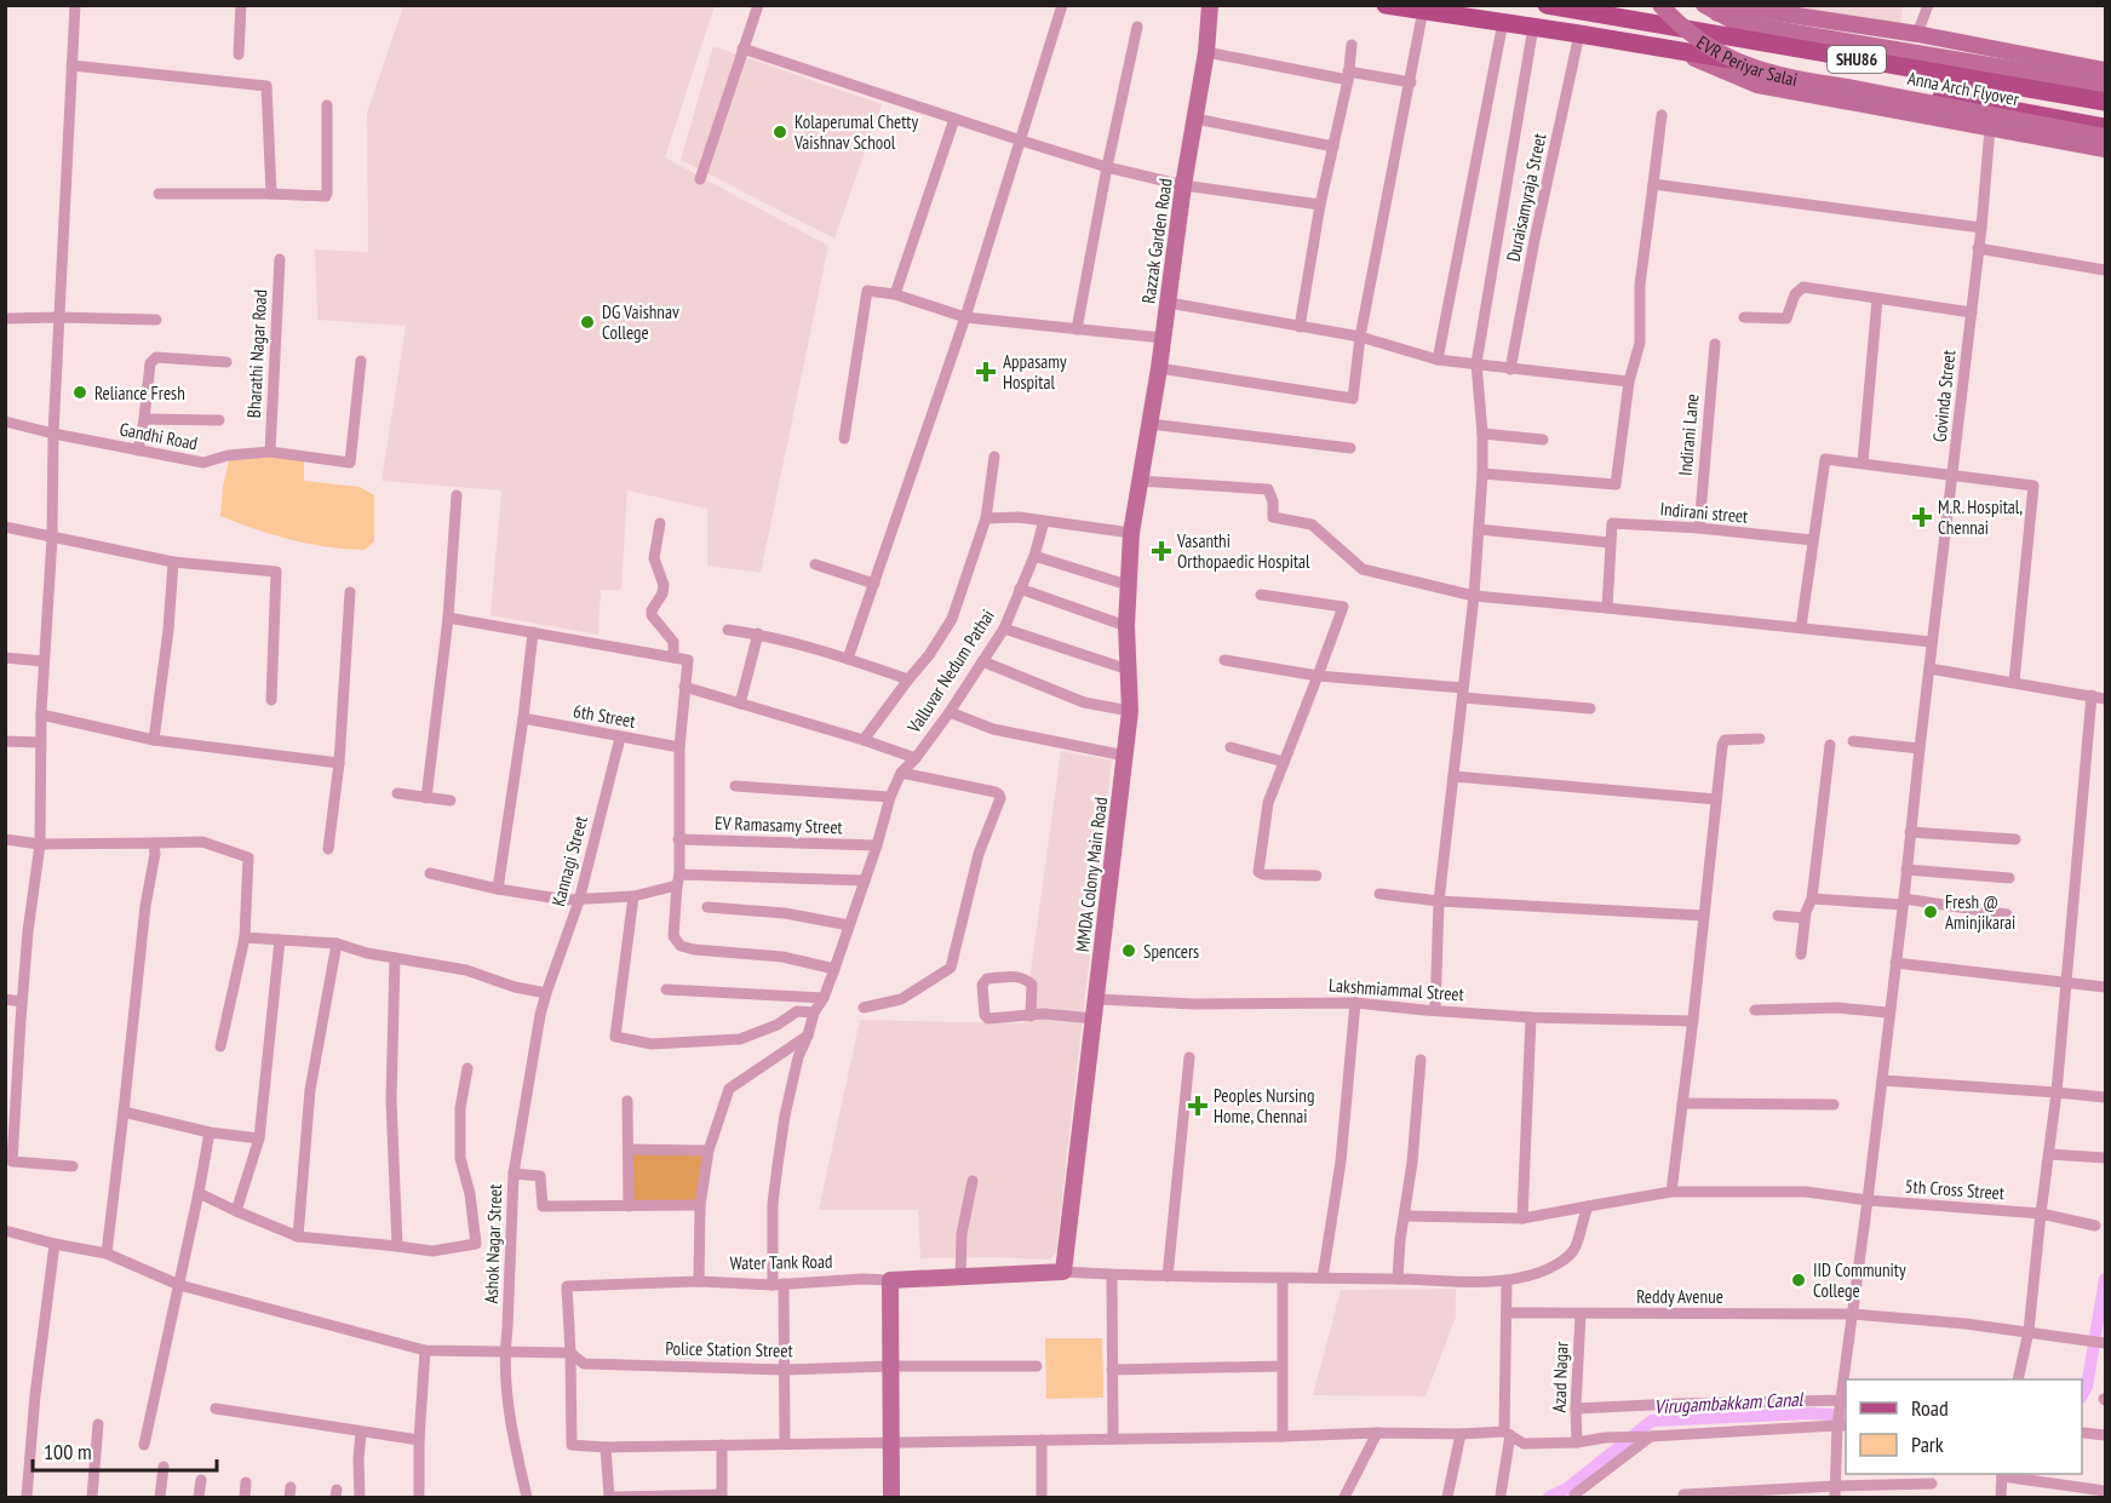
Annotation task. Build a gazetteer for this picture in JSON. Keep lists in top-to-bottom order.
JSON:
{
  "streets": {
    "main road": [
      "SHU86",
      "EVR Periyar Salai",
      "Anna Arch Flyover",
      "Razzak Garden Road",
      "MMDA Colony Main Road",
      "Water Tank Road"
    ],
    "street": [
      "Duraisamyraja Street",
      "Bharathi Nagar Road",
      "Govinda Street",
      "Indirani Lane",
      "Gandhi Road",
      "Indirani street",
      "Valluvar Nedum Pathai",
      "6th Street",
      "EV Ramasamy Street",
      "Kannagi Street",
      "Lakshmiammal Street",
      "5th Cross Street",
      "Ashok Nagar Street",
      "Reddy Avenue",
      "Police Station Street",
      "Azad Nagar"
    ]
  },
  "crossings": [
    ["EVR Periyar Salai", "Duraisamyraja Street"],
    ["Razzak Garden Road", "MMDA Colony Main Road"],
    ["Bharathi Nagar Road", "Gandhi Road"],
    ["Govinda Street", "5th Cross Street"],
    ["Govinda Street", "Reddy Avenue"],
    ["Indirani Lane", "Indirani street"],
    ["6th Street", "Kannagi Street"],
    ["Kannagi Street", "Ashok Nagar Street"],
    ["MMDA Colony Main Road", "Lakshmiammal Street"],
    ["MMDA Colony Main Road", "Water Tank Road"],
    ["Ashok Nagar Street", "Police Station Street"],
    ["Water Tank Road", "Police Station Street"],
    ["Reddy Avenue", "Azad Nagar"]
  ],
  "water": ["Virugambakkam Canal"],
  "places": {
    "other": [
      "Kolaperumal Chetty Vaishnav School",
      "DG Vaishnav College",
      "Reliance Fresh",
      "Fresh @ Aminjikarai",
      "Spencers",
      "IID Community College"
    ],
    "health": [
      "Appasamy Hospital",
      "M.R. Hospital, Chennai",
      "Vasanthi Orthopaedic Hospital",
      "Peoples Nursing Home, Chennai"
    ]
  },
  "legend": ["Road", "Park"],
  "scale_bar": "100 m"
}
